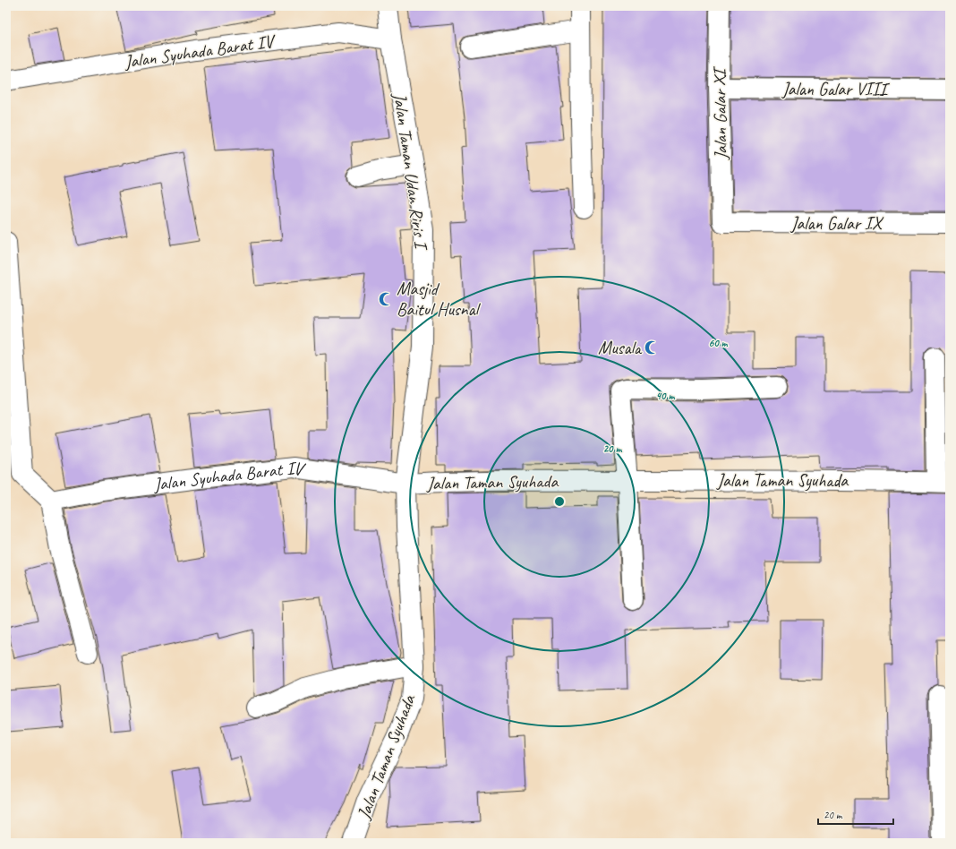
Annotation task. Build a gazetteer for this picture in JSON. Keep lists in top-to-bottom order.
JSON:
{
  "streets": {
    "street": [
      "Jalan Syuhada Barat IV",
      "Jalan Galar VIII",
      "Jalan Galar XI",
      "Jalan Taman Udan Riris I",
      "Jalan Galar IX",
      "Jalan Taman Syuhada"
    ]
  },
  "crossings": [
    ["Jalan Syuhada Barat IV", "Jalan Taman Udan Riris I"],
    ["Jalan Syuhada Barat IV", "Jalan Taman Syuhada"],
    ["Jalan Galar VIII", "Jalan Galar XI"],
    ["Jalan Galar XI", "Jalan Galar IX"],
    ["Jalan Taman Udan Riris I", "Jalan Taman Syuhada"]
  ],
  "places": {
    "mosque": ["Masjid Baitul Husnal", "Musala"]
  },
  "scale_bar": "20 m",
  "rings": ["60 m", "40 m", "20 m"]
}
